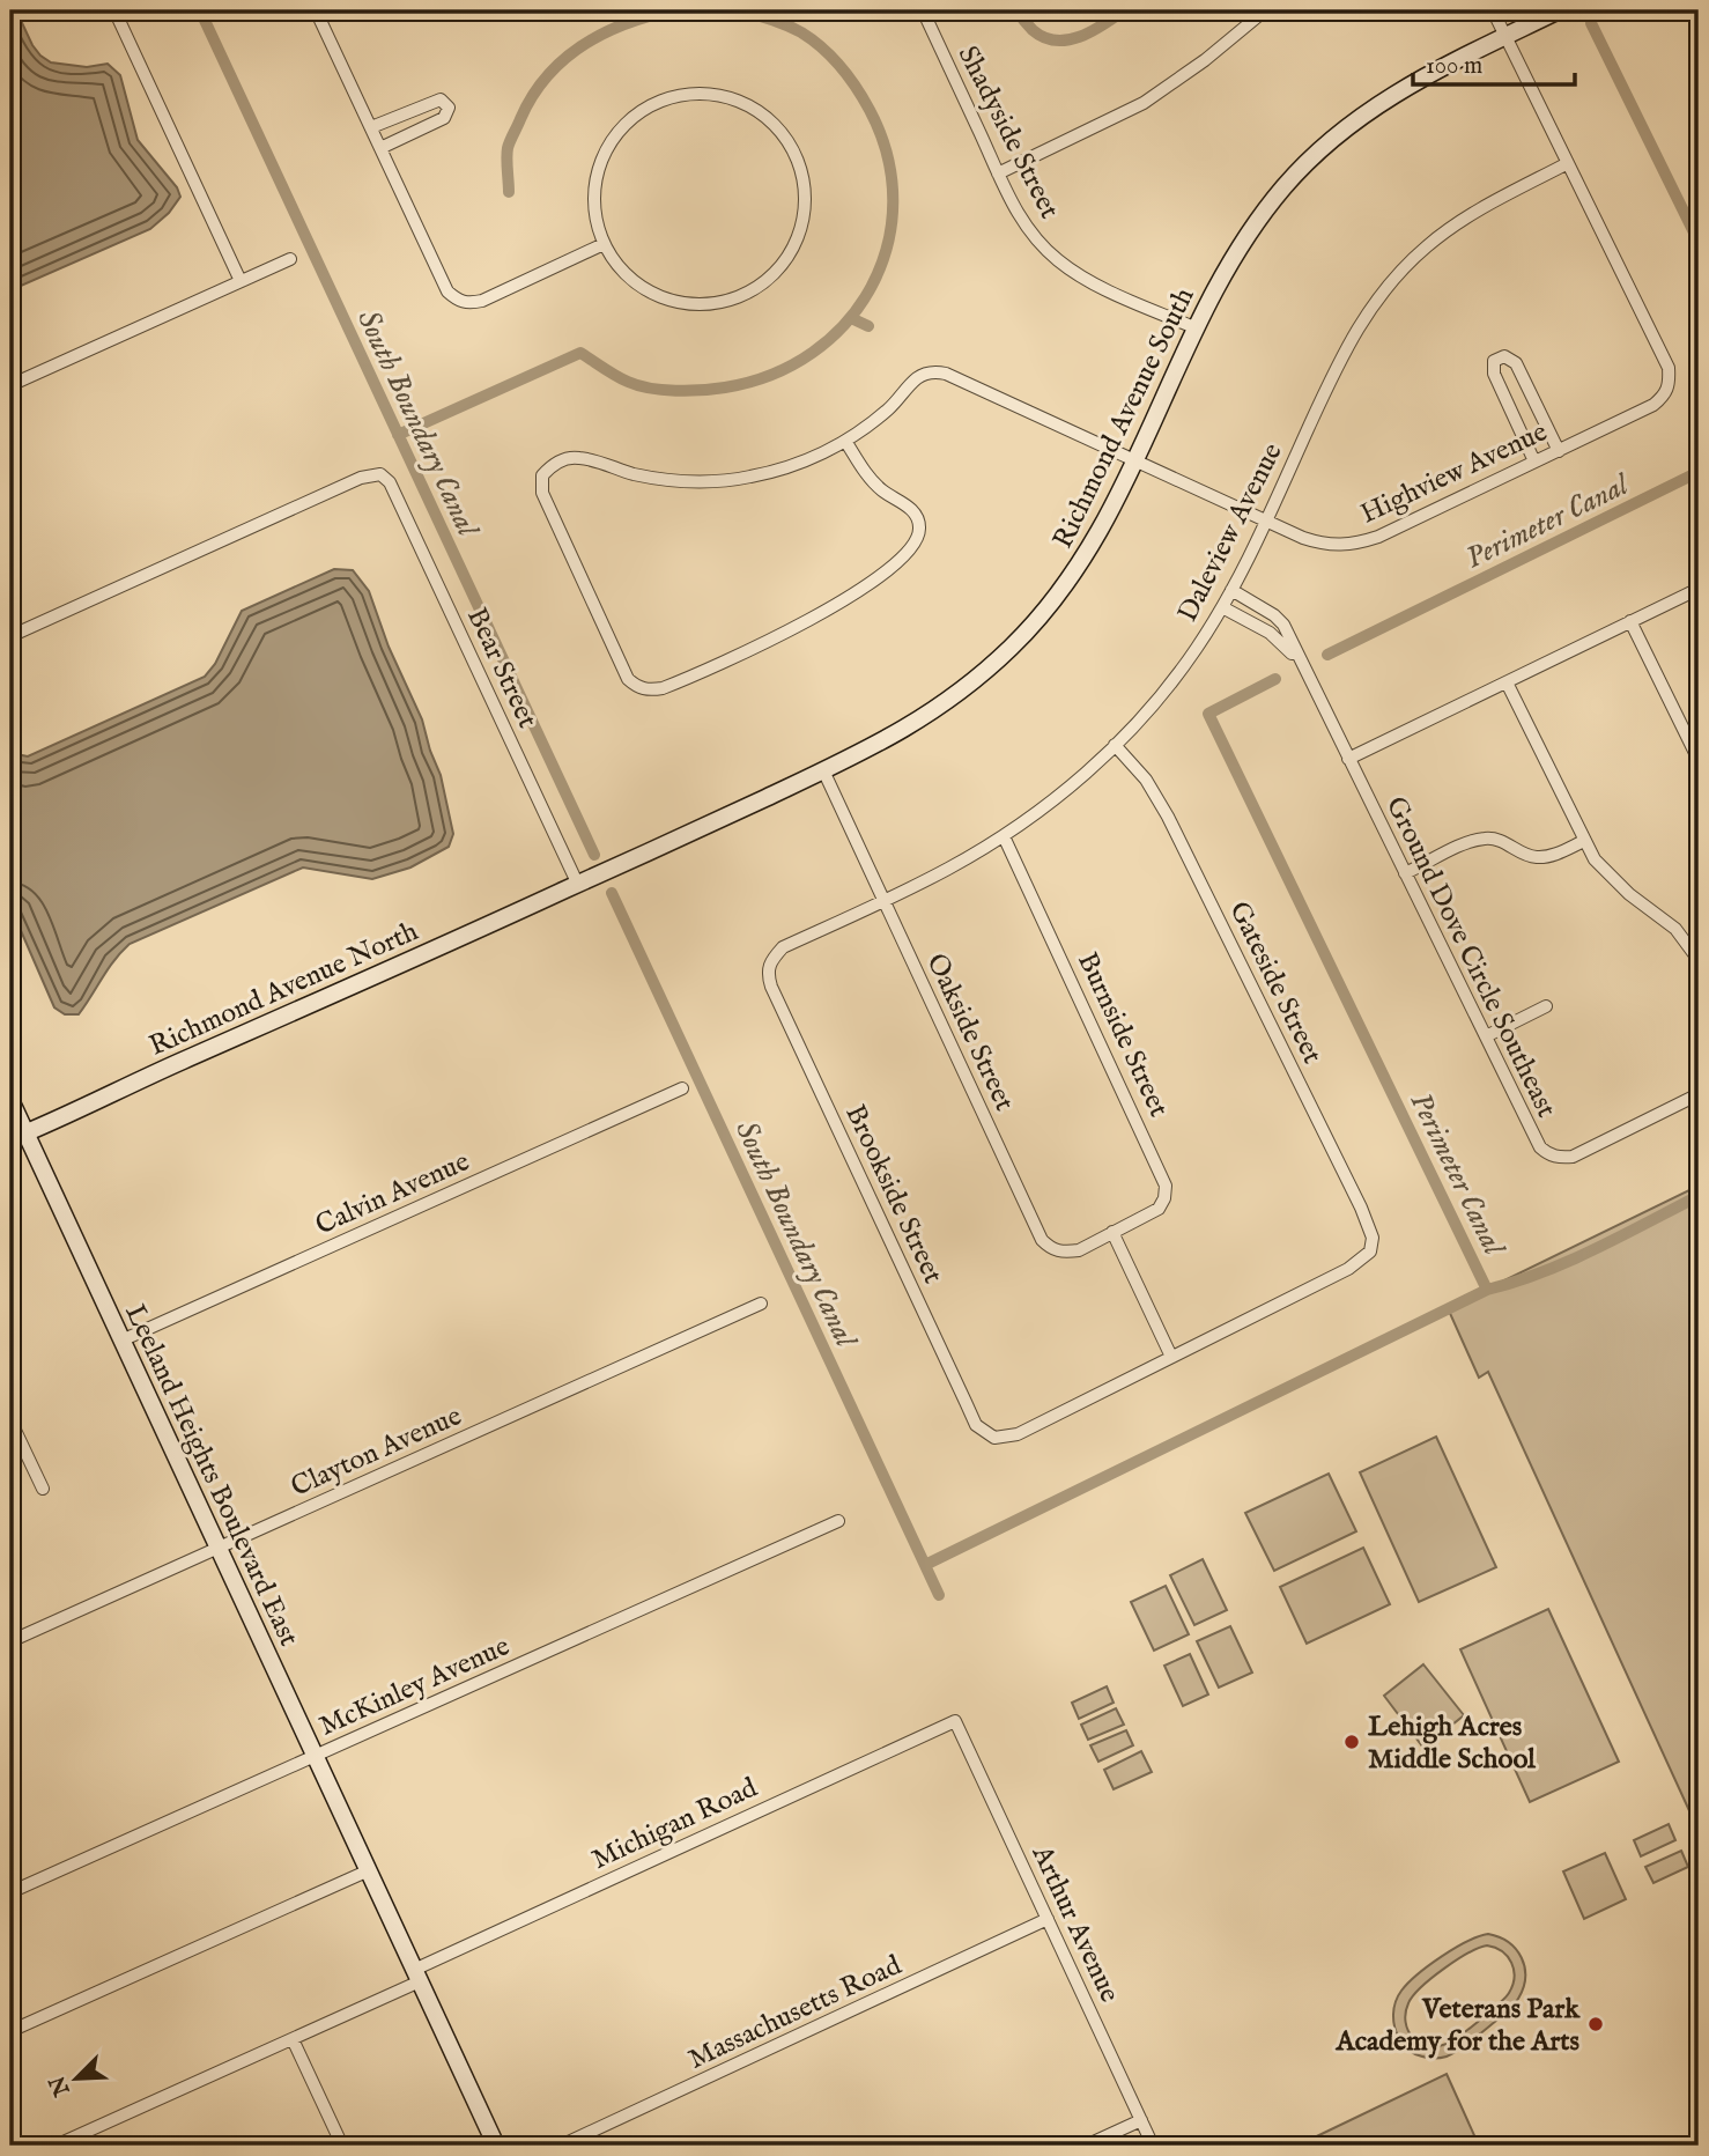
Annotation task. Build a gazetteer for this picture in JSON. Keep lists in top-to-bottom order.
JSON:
{
  "streets": {
    "street": [
      "Shadyside Street",
      "Richmond Avenue South",
      "Highview Avenue",
      "Daleview Avenue",
      "Bear Street",
      "Ground Dove Circle Southeast",
      "Gateside Street",
      "Richmond Avenue North",
      "Oakside Street",
      "Burnside Street",
      "Calvin Avenue",
      "Brookside Street",
      "Clayton Avenue",
      "Leeland Heights Boulevard East",
      "McKinley Avenue",
      "Michigan Road",
      "Arthur Avenue",
      "Massachusetts Road"
    ]
  },
  "crossings": [
    ["Shadyside Street", "Richmond Avenue South"],
    ["Richmond Avenue South", "Highview Avenue"],
    ["Richmond Avenue South", "Bear Street"],
    ["Richmond Avenue South", "Richmond Avenue North"],
    ["Richmond Avenue South", "Oakside Street"],
    ["Highview Avenue", "Daleview Avenue"],
    ["Daleview Avenue", "Ground Dove Circle Southeast"],
    ["Daleview Avenue", "Gateside Street"],
    ["Daleview Avenue", "Oakside Street"],
    ["Daleview Avenue", "Burnside Street"],
    ["Daleview Avenue", "Brookside Street"],
    ["Bear Street", "Richmond Avenue North"],
    ["Gateside Street", "Brookside Street"],
    ["Richmond Avenue North", "Leeland Heights Boulevard East"],
    ["Oakside Street", "Burnside Street"],
    ["Calvin Avenue", "Leeland Heights Boulevard East"],
    ["Clayton Avenue", "Leeland Heights Boulevard East"],
    ["Leeland Heights Boulevard East", "McKinley Avenue"],
    ["Leeland Heights Boulevard East", "Michigan Road"],
    ["Michigan Road", "Arthur Avenue"],
    ["Arthur Avenue", "Massachusetts Road"]
  ],
  "water": ["South Boundary Canal", "Perimeter Canal"],
  "places": ["Lehigh Acres Middle School", "Veterans Park Academy for the Arts"],
  "scale_bar": "100 m",
  "north": "bottom left"
}
